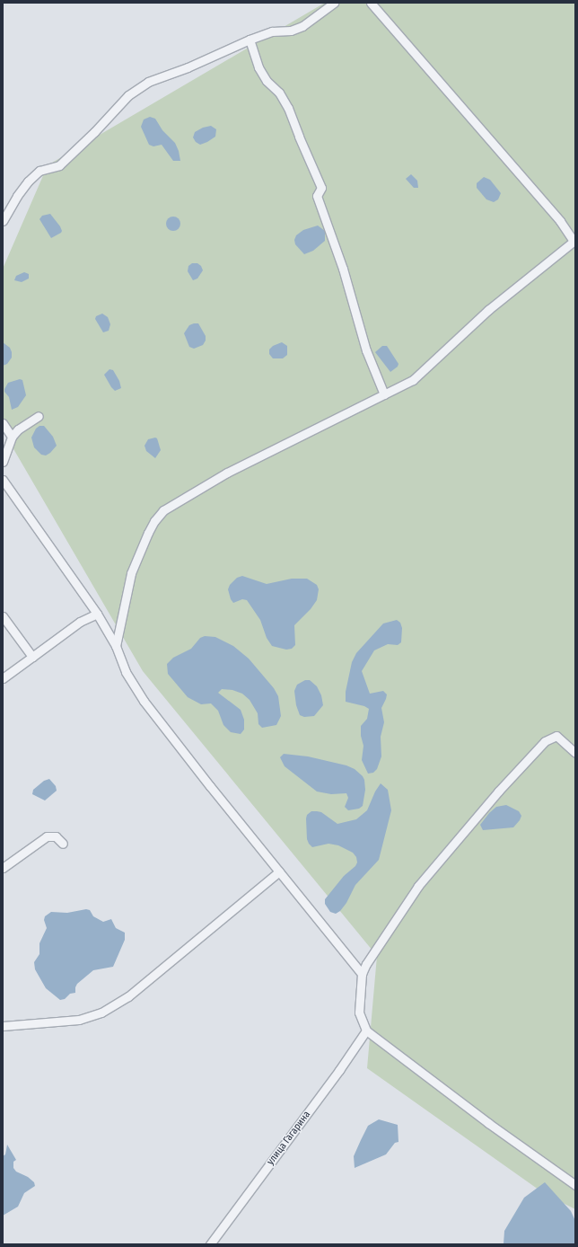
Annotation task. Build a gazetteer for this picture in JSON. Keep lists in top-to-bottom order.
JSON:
{
  "streets": {
    "street": ["улица Гагарина"]
  }
}
